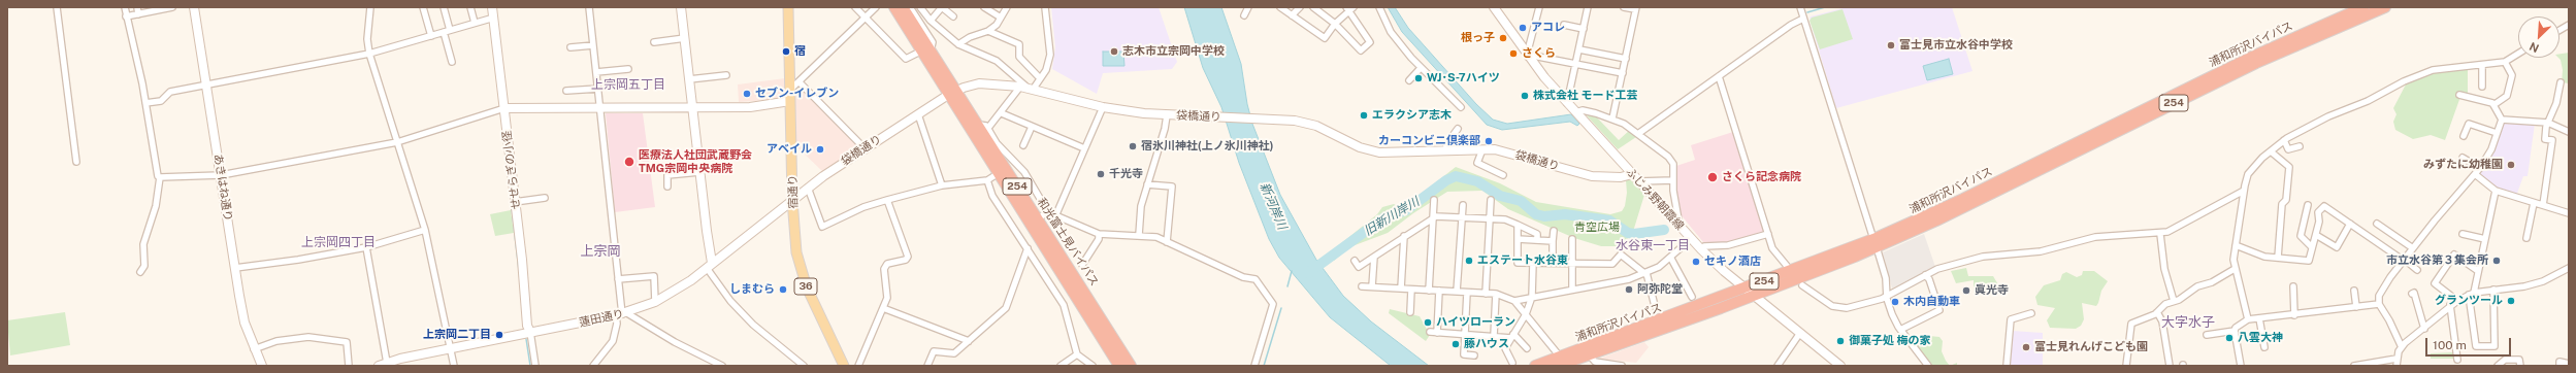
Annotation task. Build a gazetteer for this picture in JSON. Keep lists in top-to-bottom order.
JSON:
{
  "streets": {
    "highway": ["浦和所沢バイパス", "254", "和光富士見バイパス"],
    "main road": ["宿通り", "36"],
    "street": [
      "袋橋通り",
      "せせらぎの小径",
      "あきはね通り",
      "ふじみ野朝霞線",
      "蓮田通り"
    ]
  },
  "crossings": [
    ["浦和所沢バイパス", "ふじみ野朝霞線"],
    ["袋橋通り", "宿通り"],
    ["袋橋通り", "ふじみ野朝霞線"],
    ["袋橋通り", "和光富士見バイパス"],
    ["袋橋通り", "蓮田通り"],
    ["せせらぎの小径", "蓮田通り"],
    ["宿通り", "蓮田通り"]
  ],
  "districts": [
    "上宗岡五丁目",
    "上宗岡四丁目",
    "水谷東一丁目",
    "上宗岡",
    "大字水子"
  ],
  "water": ["新河岸川", "旧新川岸川"],
  "parks": ["青空広場"],
  "places": [
    "アコレ",
    "根っ子",
    "富士見市立水谷中学校",
    "宿",
    "志木市立宗岡中学校",
    "さくら",
    "WJ･S-7ハイツ",
    "セブン-イレブン",
    "株式会社 モード工芸",
    "エラクシア志木",
    "カーコンビニ倶楽部",
    "宿氷川神社(上ノ氷川神社)",
    "アベイル",
    "医療法人社団武蔵野会 TMG宗岡中央病院",
    "みずたに幼稚園",
    "千光寺",
    "さくら記念病院",
    "エステート水谷東",
    "市立水谷第３集会所",
    "セキノ酒店",
    "しまむら",
    "阿弥陀堂",
    "眞光寺",
    "グランツール",
    "木内自動車",
    "ハイツローラン",
    "上宗岡二丁目",
    "八雲大神",
    "御菓子処 梅の家",
    "藤ハウス",
    "富士見れんげこども園"
  ],
  "scale_bar": "100 m",
  "north": "bottom left"
}
